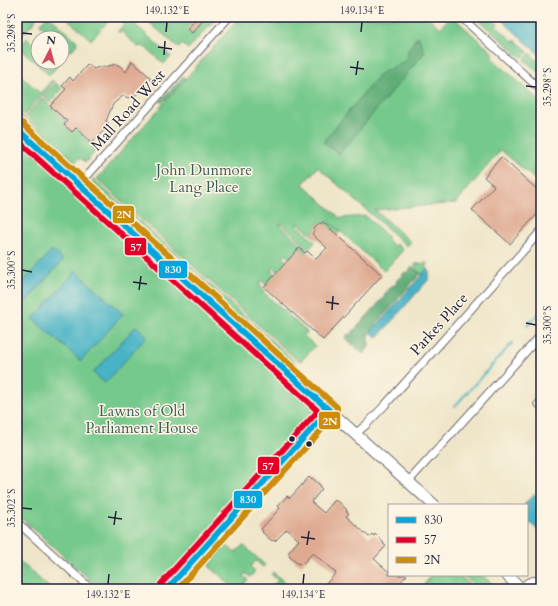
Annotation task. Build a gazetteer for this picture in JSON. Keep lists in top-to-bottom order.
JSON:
{
  "streets": {
    "street": ["Mall Road West", "Parkes Place"]
  },
  "parks": ["John Dunmore Lang Place", "Lawns of Old Parliament House"],
  "lines": ["transit line 2N", "transit line 830", "transit line 57"],
  "legend": ["830", "57", "2N"],
  "north": "top",
  "coordinates": [
    "149.132°E",
    "149.134°E",
    "35.298°S",
    "35.300°S",
    "35.302°S"
  ]
}
